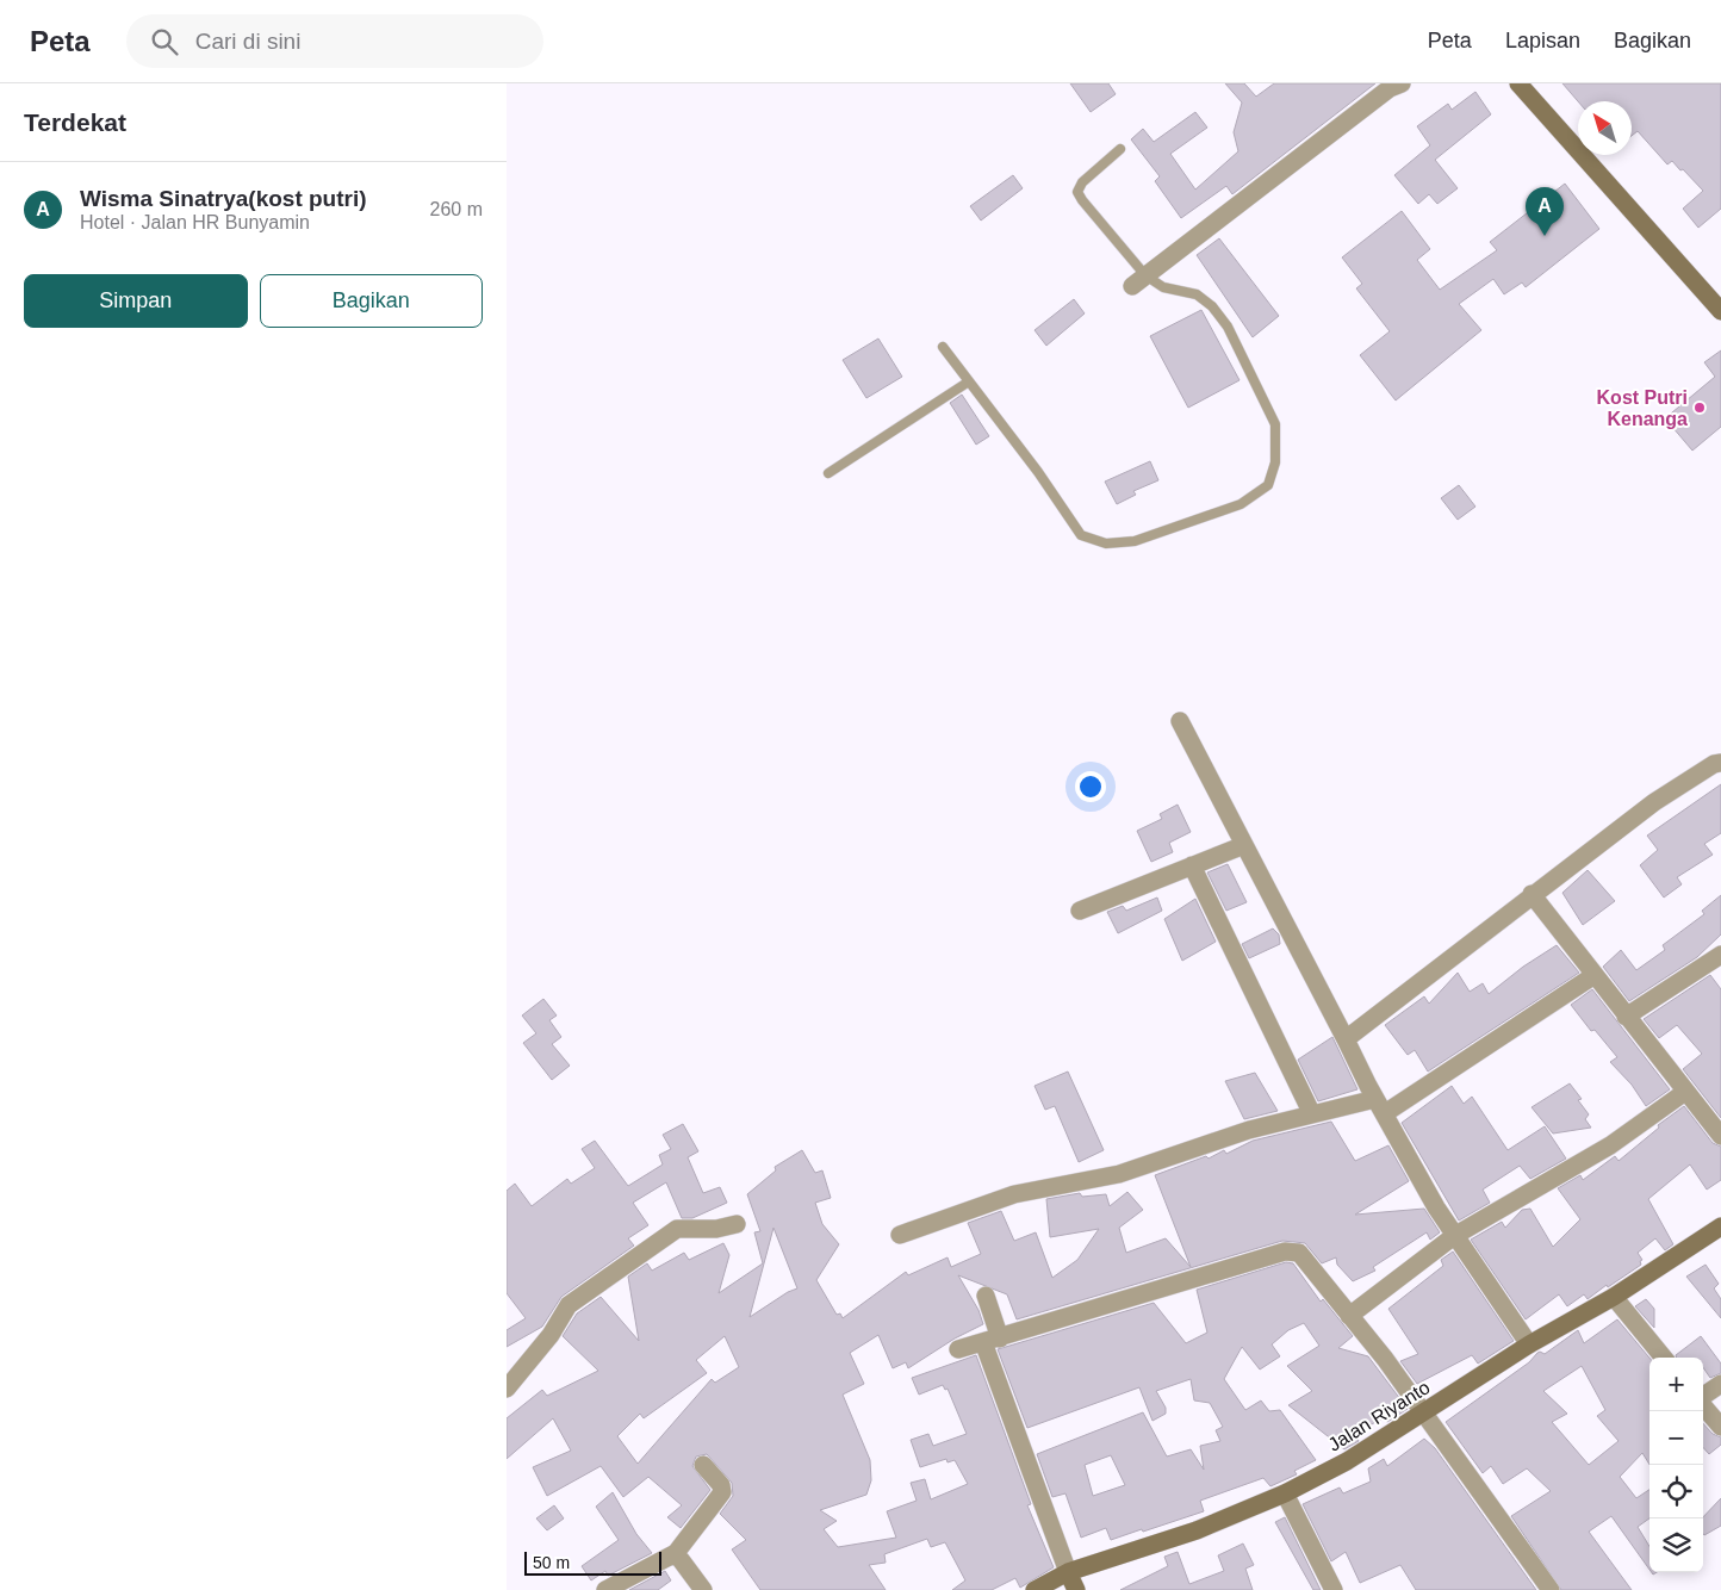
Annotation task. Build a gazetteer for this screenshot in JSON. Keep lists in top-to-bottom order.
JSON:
{
  "streets": {
    "street": ["Jalan Riyanto"]
  },
  "places": ["Kost Putri Kenanga"],
  "scale_bar": "50 m",
  "north": "top left",
  "page": {
    "header": "Peta",
    "search": "Cari di sini",
    "nav": ["Peta", "Lapisan", "Bagikan"],
    "heading": "Terdekat",
    "list": [
      {
        "mark": "A",
        "name": "Wisma Sinatrya(kost putri)",
        "note": "Hotel · Jalan HR Bunyamin",
        "value": "260 m"
      }
    ],
    "pins": "A",
    "buttons": ["Simpan", "Bagikan"],
    "map_buttons": ["+", "−"],
    "scale": "50 m"
  }
}
